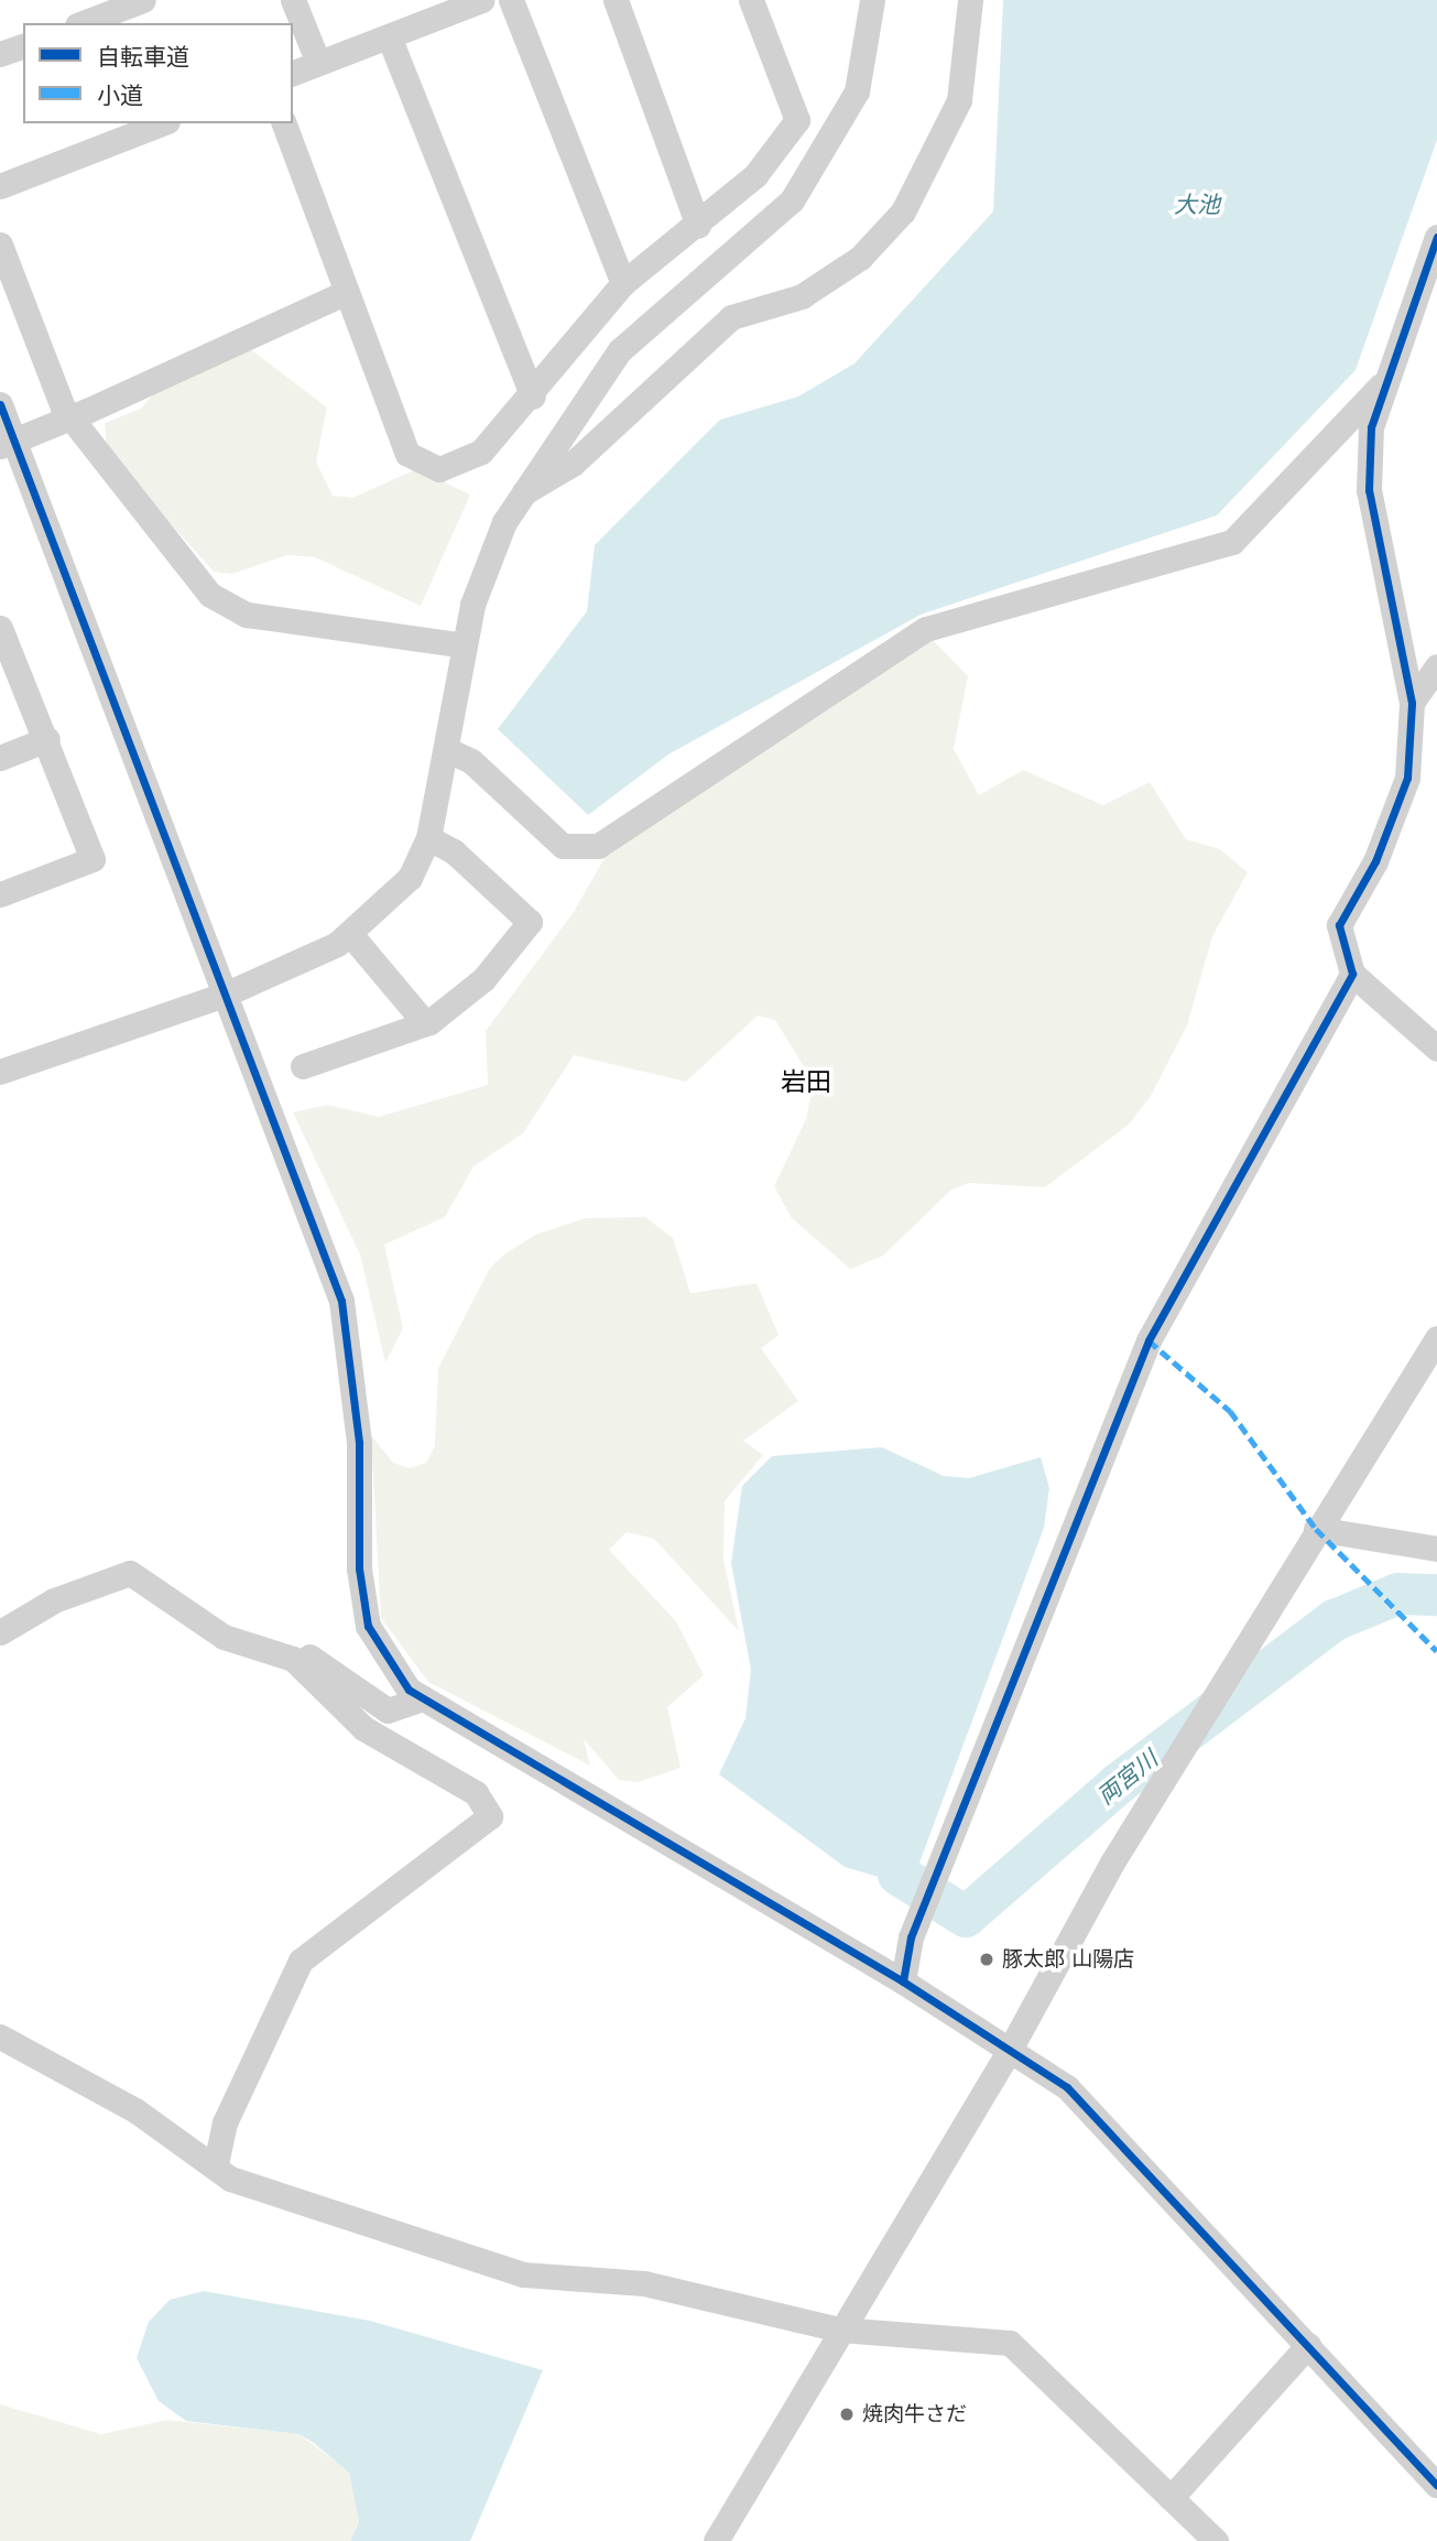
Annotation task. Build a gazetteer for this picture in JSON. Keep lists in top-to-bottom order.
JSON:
{
  "districts": ["岩田"],
  "water": ["大池", "両宮川"],
  "places": ["豚太郎 山陽店", "焼肉牛さだ"],
  "legend": ["自転車道", "小道"]
}
